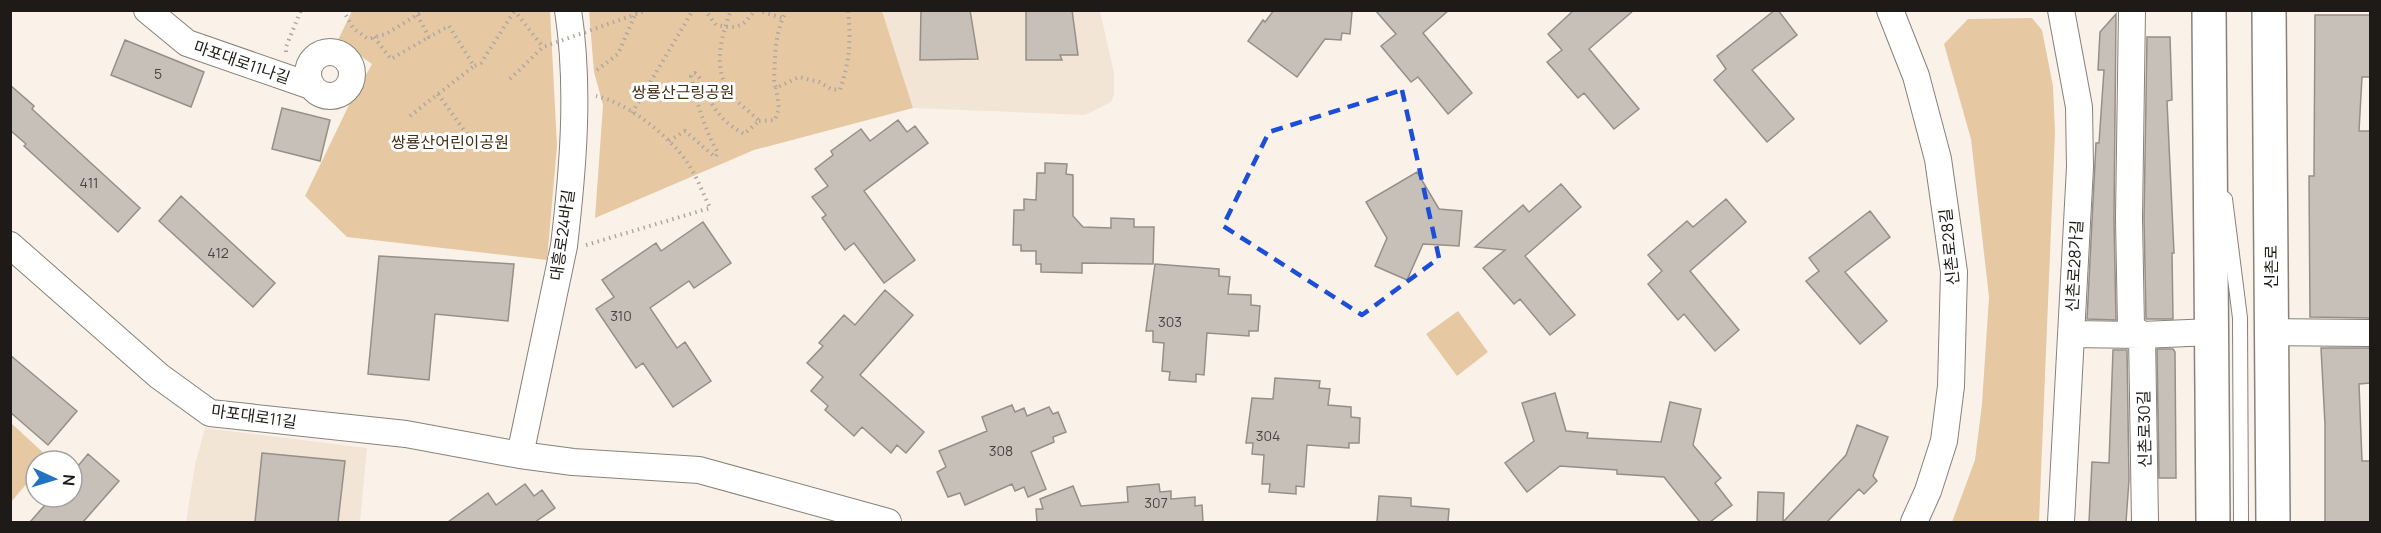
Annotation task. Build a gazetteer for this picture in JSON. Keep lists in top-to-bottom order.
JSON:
{
  "streets": {
    "main road": ["신촌로"],
    "street": [
      "마포대로11나길",
      "대흥로24바길",
      "신촌로28길",
      "신촌로28가길",
      "마포대로11길",
      "신촌로30길"
    ]
  },
  "crossings": [
    ["대흥로24바길", "마포대로11길"]
  ],
  "parks": ["쌍룡산근링공원", "쌍룡산어린이공원"],
  "house_numbers": [
    "5",
    "411",
    "412",
    "310",
    "303",
    "304",
    "308",
    "307"
  ],
  "north": "right"
}
